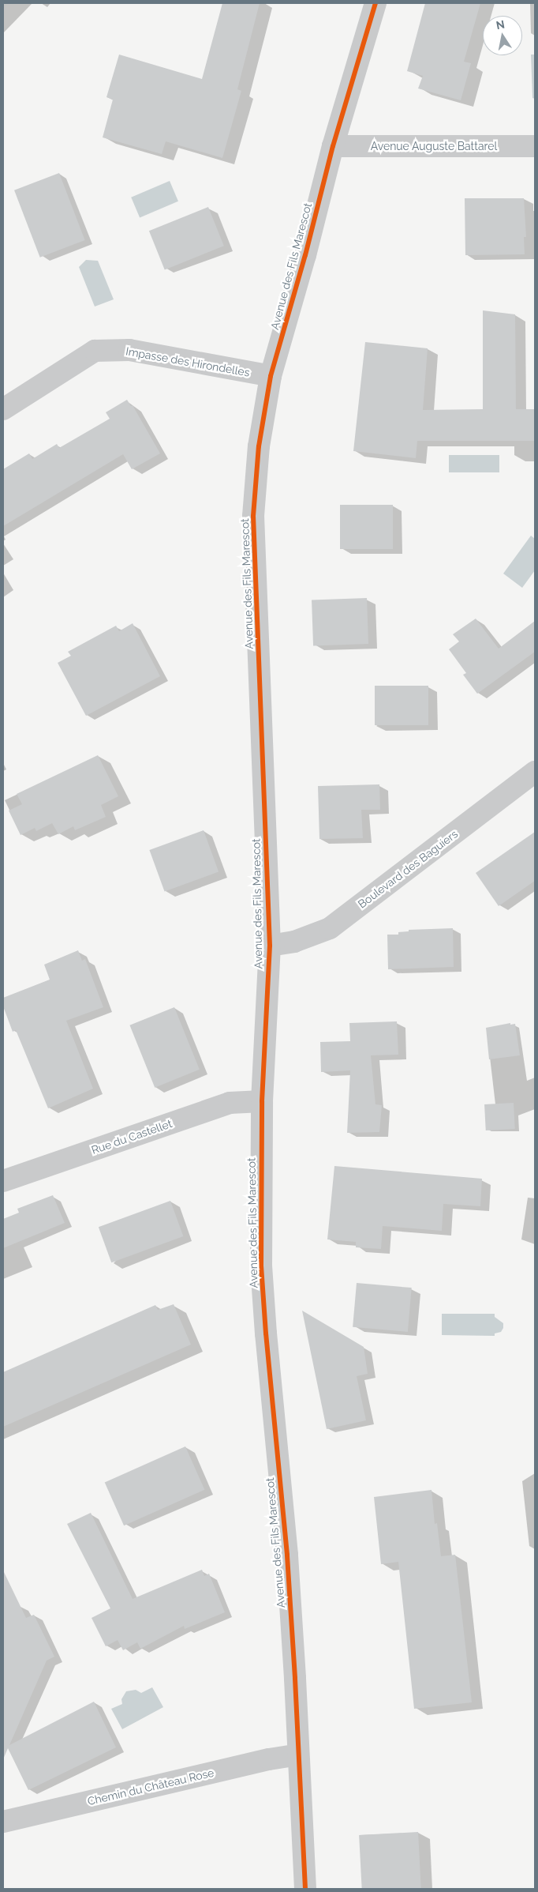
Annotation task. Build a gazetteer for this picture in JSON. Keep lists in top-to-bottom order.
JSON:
{
  "streets": {
    "street": [
      "Avenue Auguste Battarel",
      "Avenue des Fils Marescot",
      "Impasse des Hirondelles",
      "Boulevard des Baguiers",
      "Rue du Castellet",
      "Chemin du Château Rose"
    ]
  },
  "crossings": [
    ["Avenue Auguste Battarel", "Avenue des Fils Marescot"],
    ["Avenue des Fils Marescot", "Impasse des Hirondelles"],
    ["Avenue des Fils Marescot", "Boulevard des Baguiers"],
    ["Avenue des Fils Marescot", "Rue du Castellet"],
    ["Avenue des Fils Marescot", "Chemin du Château Rose"]
  ],
  "north": "top"
}
